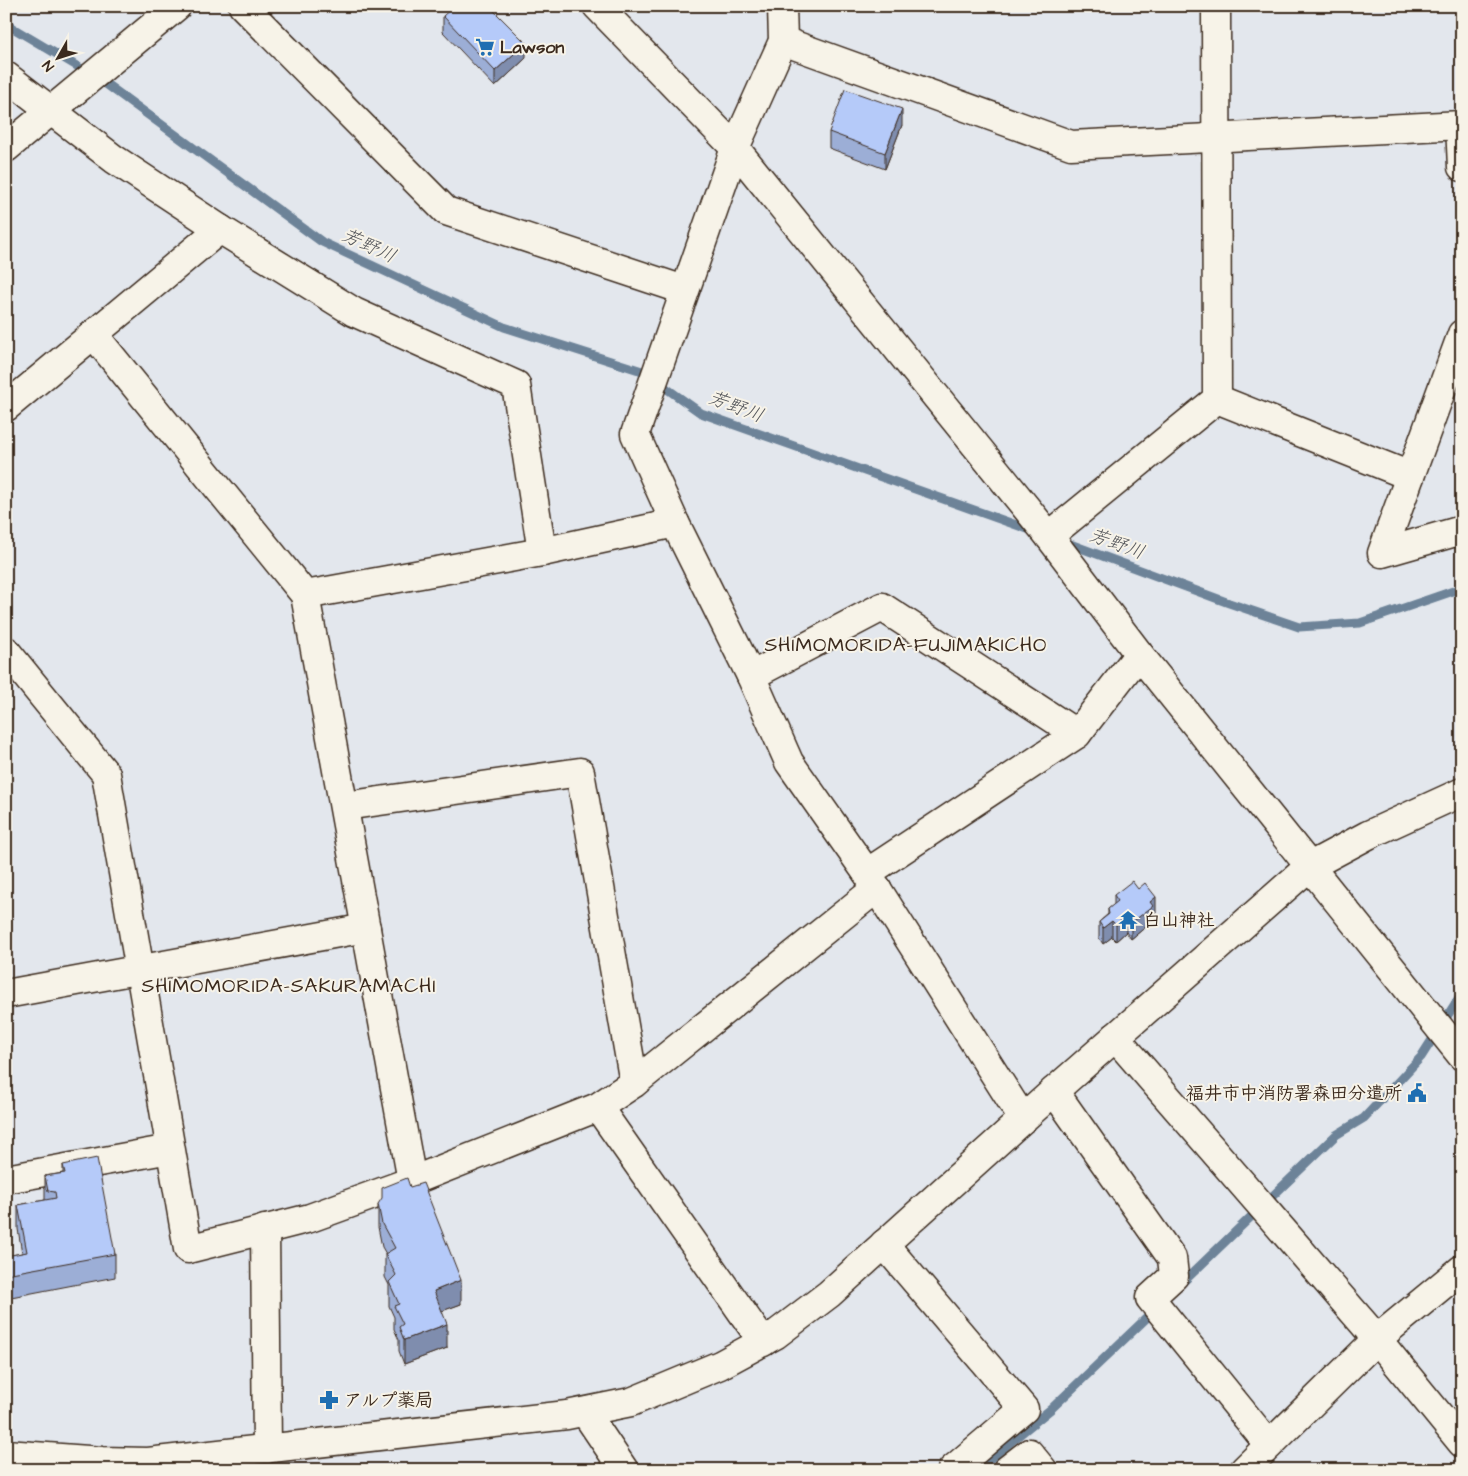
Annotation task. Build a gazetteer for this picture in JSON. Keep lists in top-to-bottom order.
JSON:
{
  "districts": ["SHIMOMORIDA-FUJIMAKICHO", "SHIMOMORIDA-SAKURAMACHI"],
  "water": ["芳野川"],
  "places": {
    "supermarket": ["Lawson"],
    "temple": ["白山神社"],
    "public building": ["福井市中消防署森田分遣所"],
    "pharmacy": ["アルプ薬局"]
  },
  "north": "bottom left"
}
